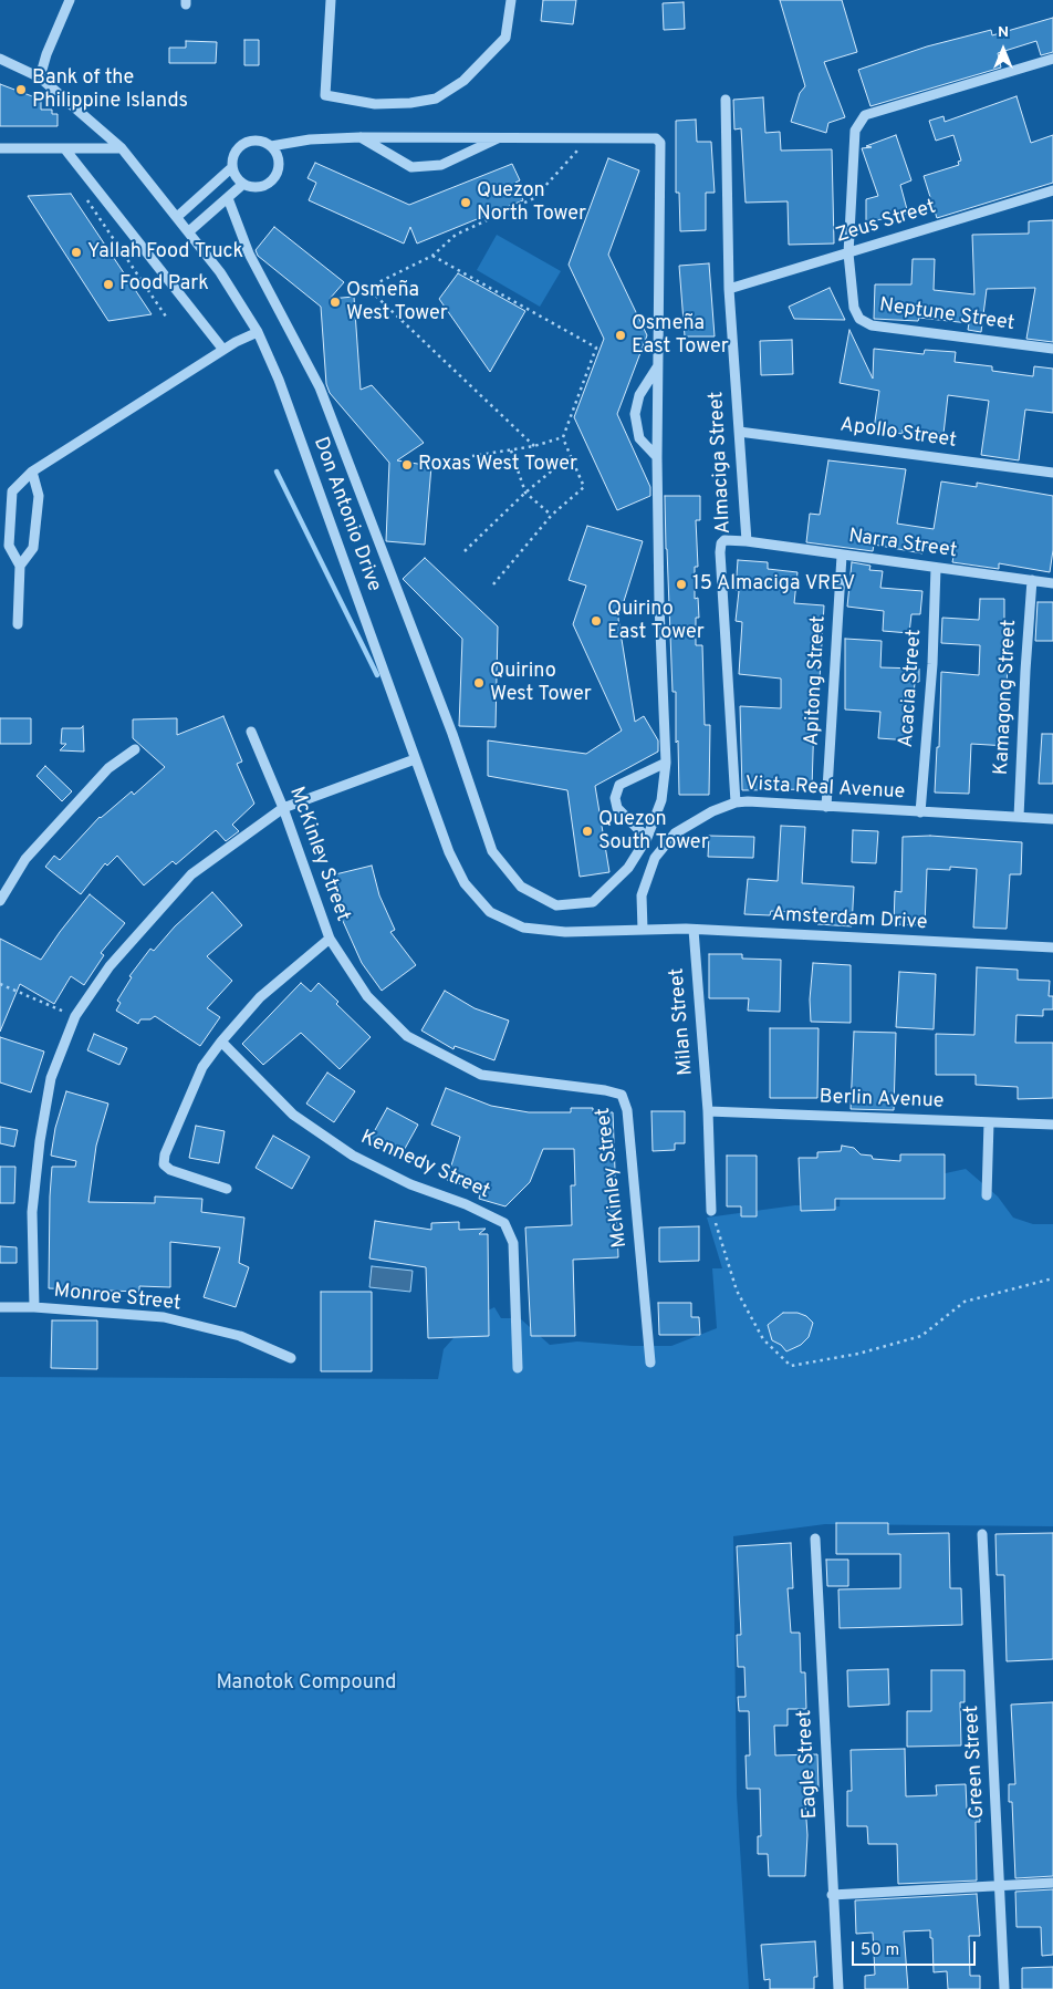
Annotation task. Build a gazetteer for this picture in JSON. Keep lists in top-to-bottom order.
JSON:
{
  "streets": {
    "street": [
      "Zeus Street",
      "Neptune Street",
      "Apollo Street",
      "Almaciga Street",
      "Don Antonio Drive",
      "Narra Street",
      "Apitong Street",
      "Acacia Street",
      "Kamagong Street",
      "Vista Real Avenue",
      "McKinley Street",
      "Amsterdam Drive",
      "Milan Street",
      "Berlin Avenue",
      "Kennedy Street",
      "Monroe Street",
      "Green Street",
      "Eagle Street"
    ]
  },
  "crossings": [
    ["Zeus Street", "Neptune Street"],
    ["Zeus Street", "Almaciga Street"],
    ["Apollo Street", "Almaciga Street"],
    ["Almaciga Street", "Narra Street"],
    ["Almaciga Street", "Vista Real Avenue"],
    ["Don Antonio Drive", "Vista Real Avenue"],
    ["Don Antonio Drive", "Amsterdam Drive"],
    ["Narra Street", "Apitong Street"],
    ["Narra Street", "Acacia Street"],
    ["Narra Street", "Kamagong Street"],
    ["Apitong Street", "Vista Real Avenue"],
    ["Acacia Street", "Vista Real Avenue"],
    ["Kamagong Street", "Vista Real Avenue"],
    ["Vista Real Avenue", "Amsterdam Drive"],
    ["Amsterdam Drive", "Milan Street"],
    ["Milan Street", "Berlin Avenue"]
  ],
  "parks": ["Manotok Compound"],
  "places": [
    "Bank of the Philippine Islands",
    "Quezon North Tower",
    "Yallah Food Truck",
    "Food Park",
    "Osmeña West Tower",
    "Osmeña East Tower",
    "Roxas West Tower",
    "15 Almaciga VREV",
    "Quirino East Tower",
    "Quirino West Tower",
    "Quezon South Tower"
  ],
  "scale_bar": "50 m",
  "north": "top"
}
